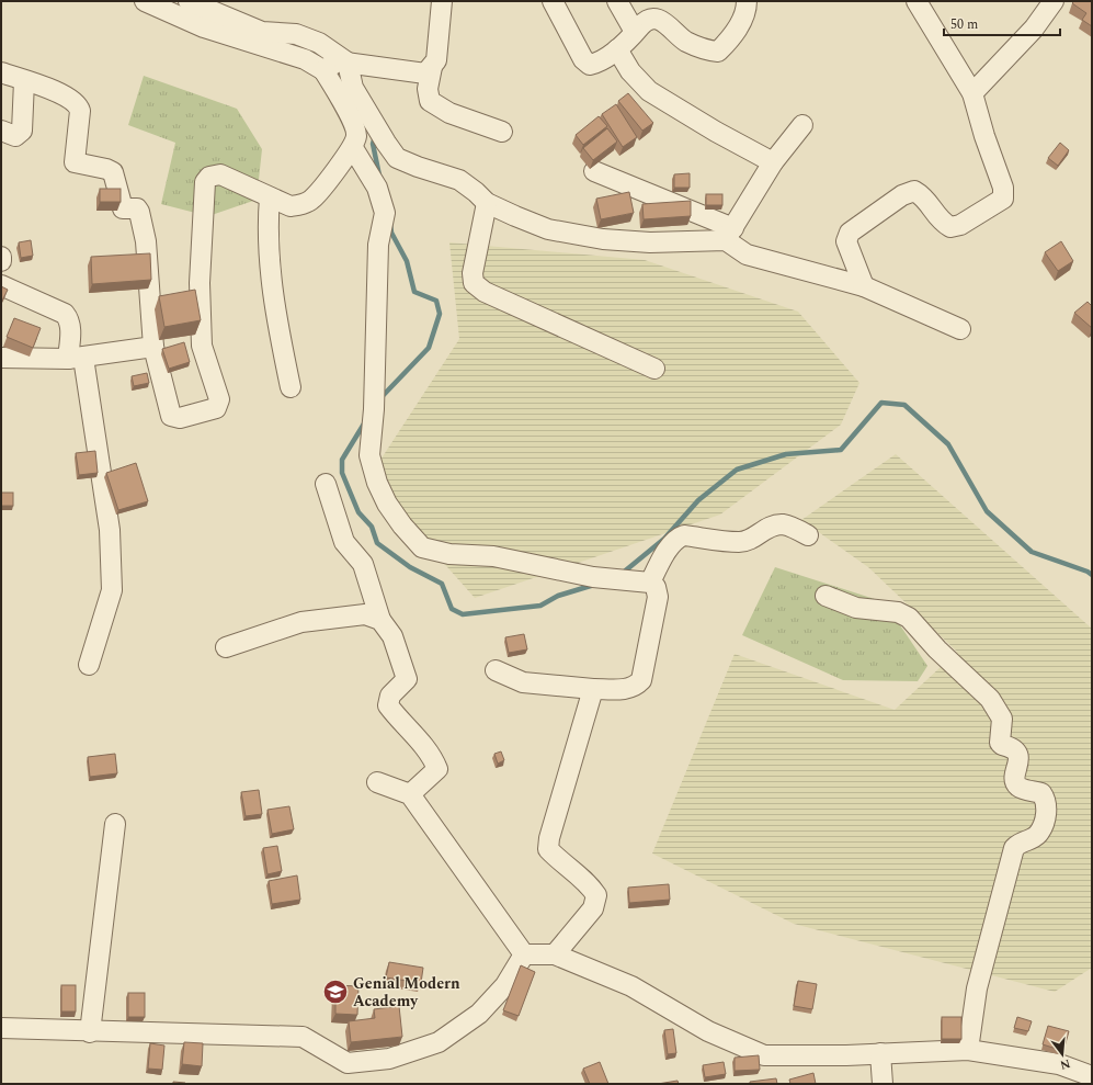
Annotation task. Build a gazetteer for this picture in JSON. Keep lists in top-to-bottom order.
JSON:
{
  "places": {
    "school or university": ["Genial Modern Academy"]
  },
  "scale_bar": "50 m",
  "north": "bottom"
}
